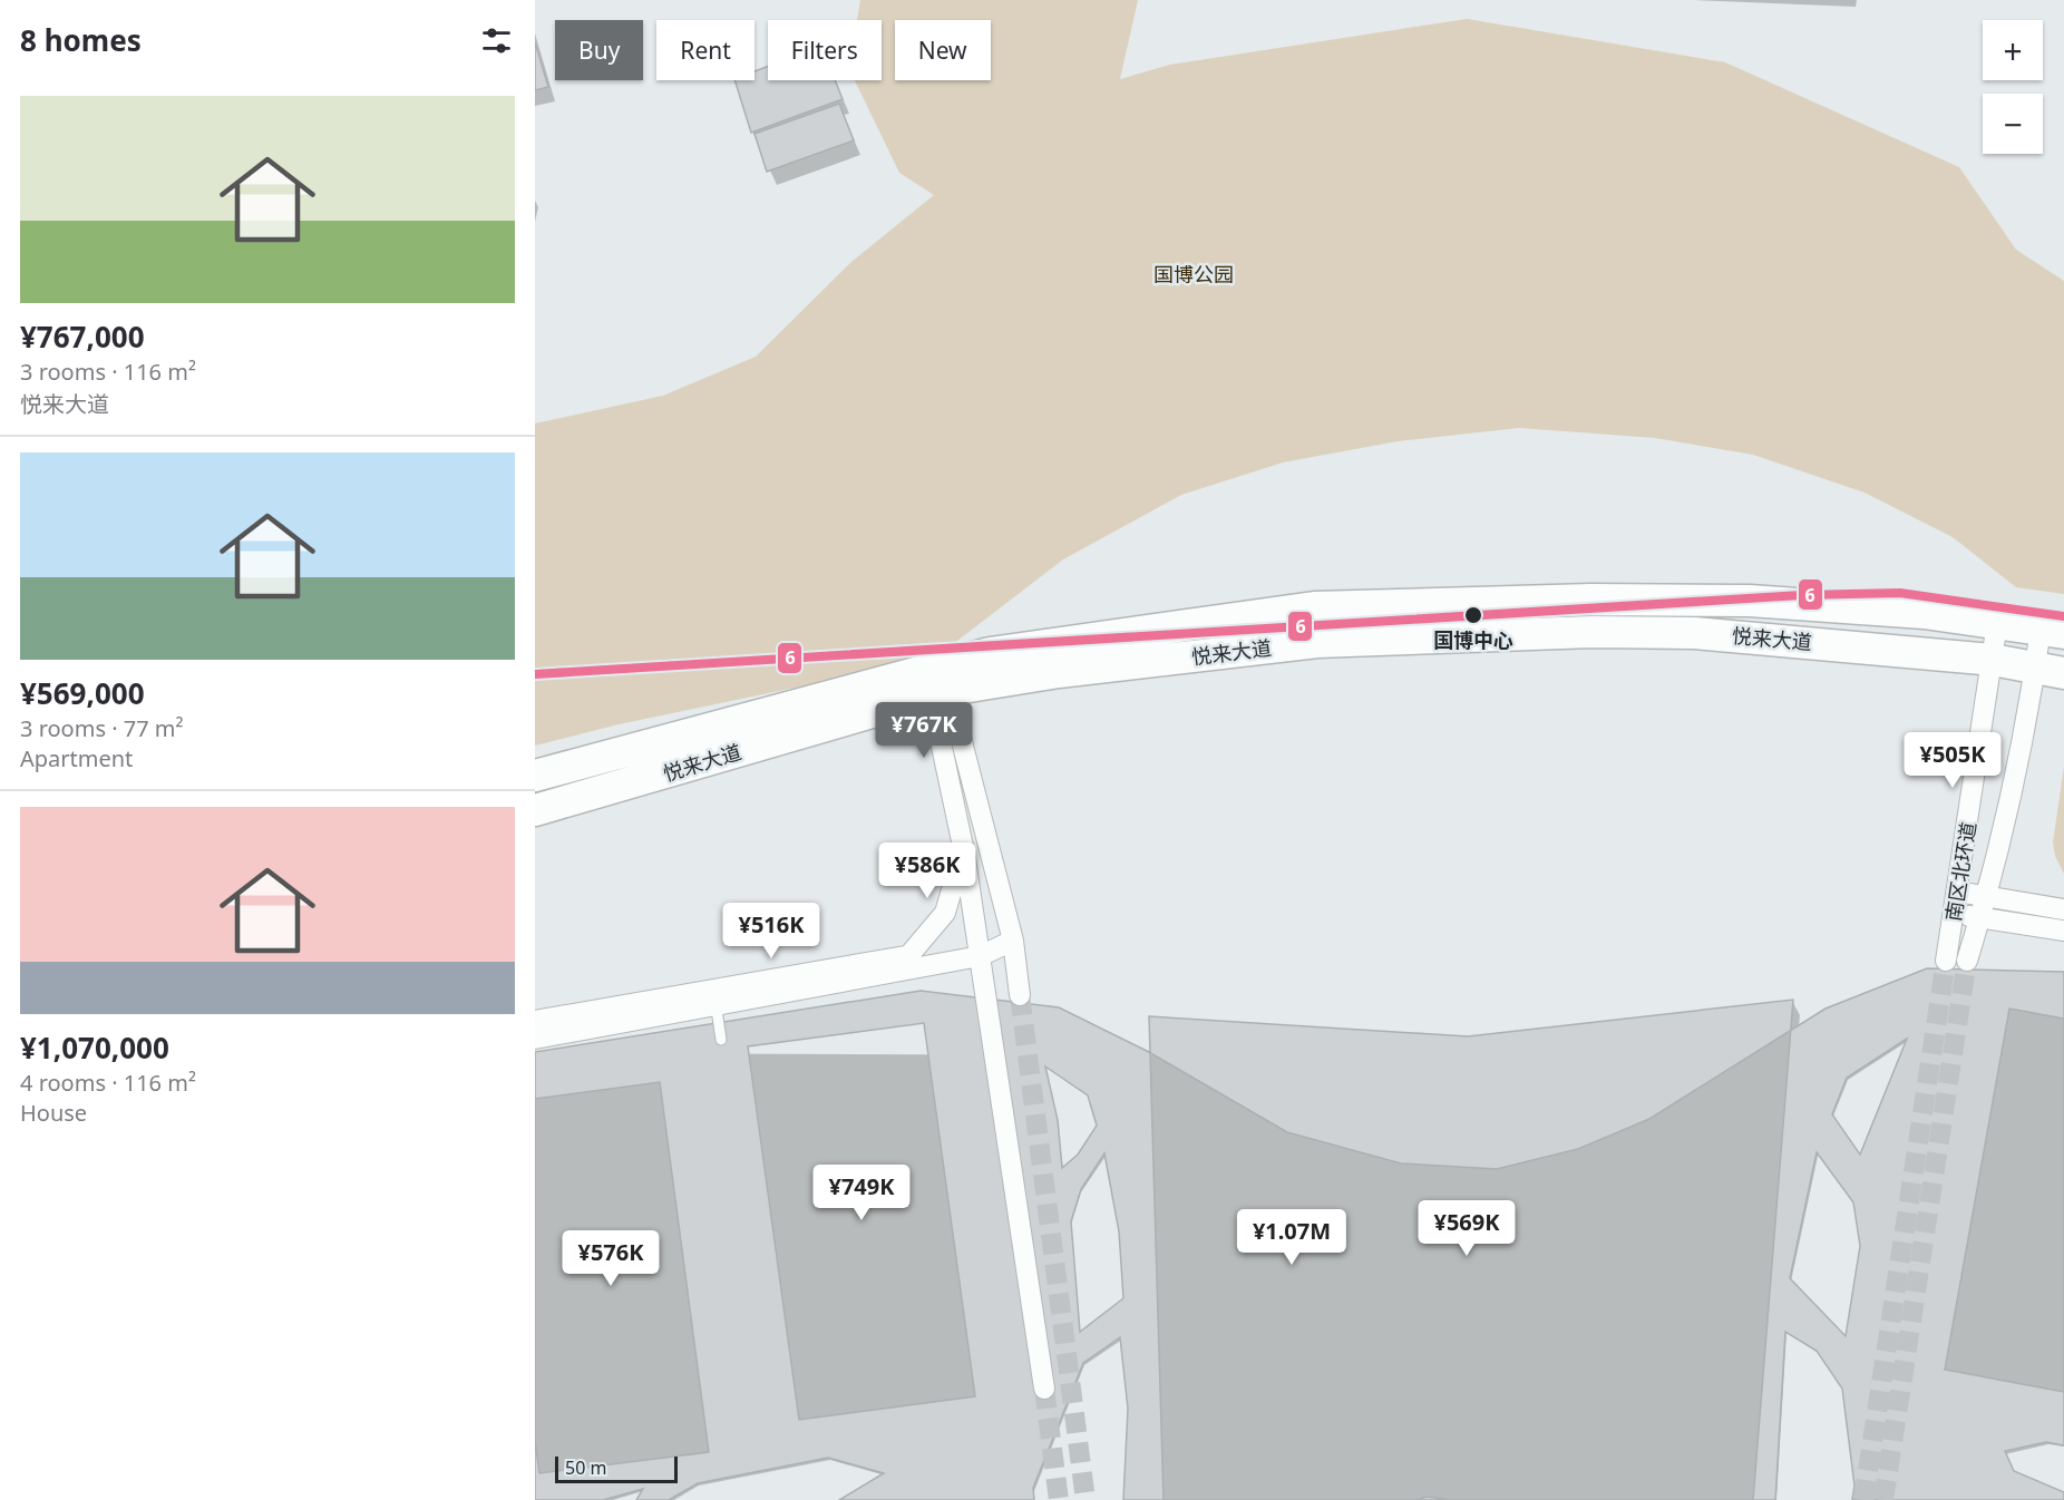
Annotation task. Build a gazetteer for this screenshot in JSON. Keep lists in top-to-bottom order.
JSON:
{
  "streets": {
    "main road": ["悦来大道"],
    "street": ["南区北环道"]
  },
  "crossings": [
    ["悦来大道", "南区北环道"]
  ],
  "parks": ["国博公园"],
  "places": ["国博中心"],
  "lines": ["transit line 6"],
  "scale_bar": "50 m",
  "page": {
    "heading": "8 homes",
    "map_buttons": ["+", "−"],
    "chip": [
      "Buy",
      "Rent",
      "Filters",
      "New"
    ],
    "list": [
      {
        "name": "¥767,000",
        "note": "3 rooms · 116 m² · 悦来大道"
      },
      {
        "name": "¥569,000",
        "note": "3 rooms · 77 m² · Apartment"
      },
      {
        "name": "¥1,070,000",
        "note": "4 rooms · 116 m² · House"
      }
    ],
    "price": [
      "¥767K",
      "¥505K",
      "¥586K",
      "¥516K",
      "¥749K",
      "¥569K",
      "¥1.07M",
      "¥576K"
    ],
    "scale": "50 m"
  }
}
